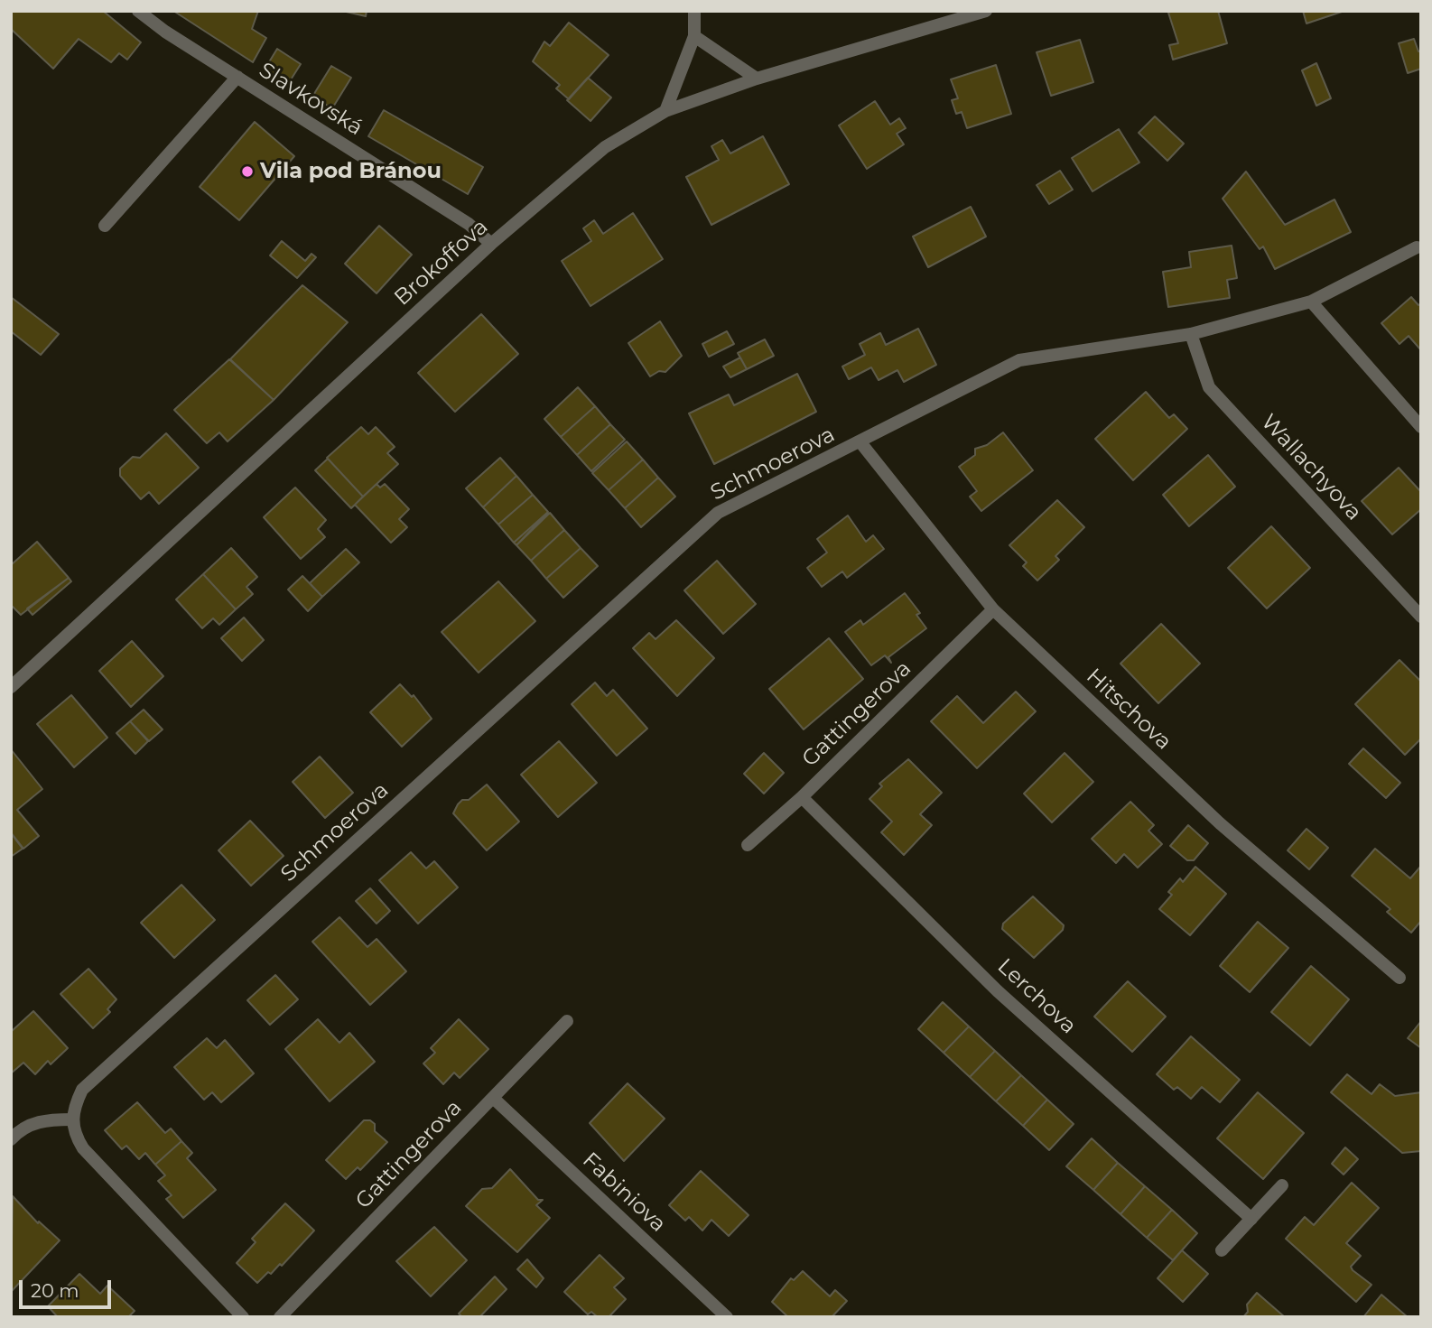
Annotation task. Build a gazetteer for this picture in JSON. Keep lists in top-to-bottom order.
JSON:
{
  "streets": {
    "street": [
      "Slavkovská",
      "Brokoffova",
      "Schmoerova",
      "Wallachyova",
      "Hitschova",
      "Gattingerova",
      "Lerchova",
      "Fabiniova"
    ]
  },
  "crossings": [
    ["Slavkovská", "Brokoffova"],
    ["Schmoerova", "Wallachyova"],
    ["Schmoerova", "Hitschova"],
    ["Hitschova", "Gattingerova"],
    ["Gattingerova", "Lerchova"],
    ["Gattingerova", "Fabiniova"]
  ],
  "places": ["Vila pod Bránou"],
  "scale_bar": "20 m"
}
